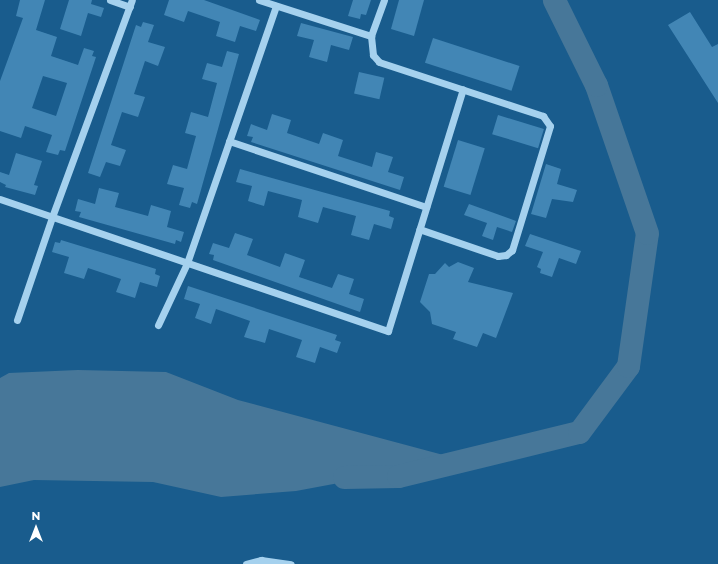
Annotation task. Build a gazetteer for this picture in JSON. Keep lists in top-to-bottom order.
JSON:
{
  "north": "top"
}
